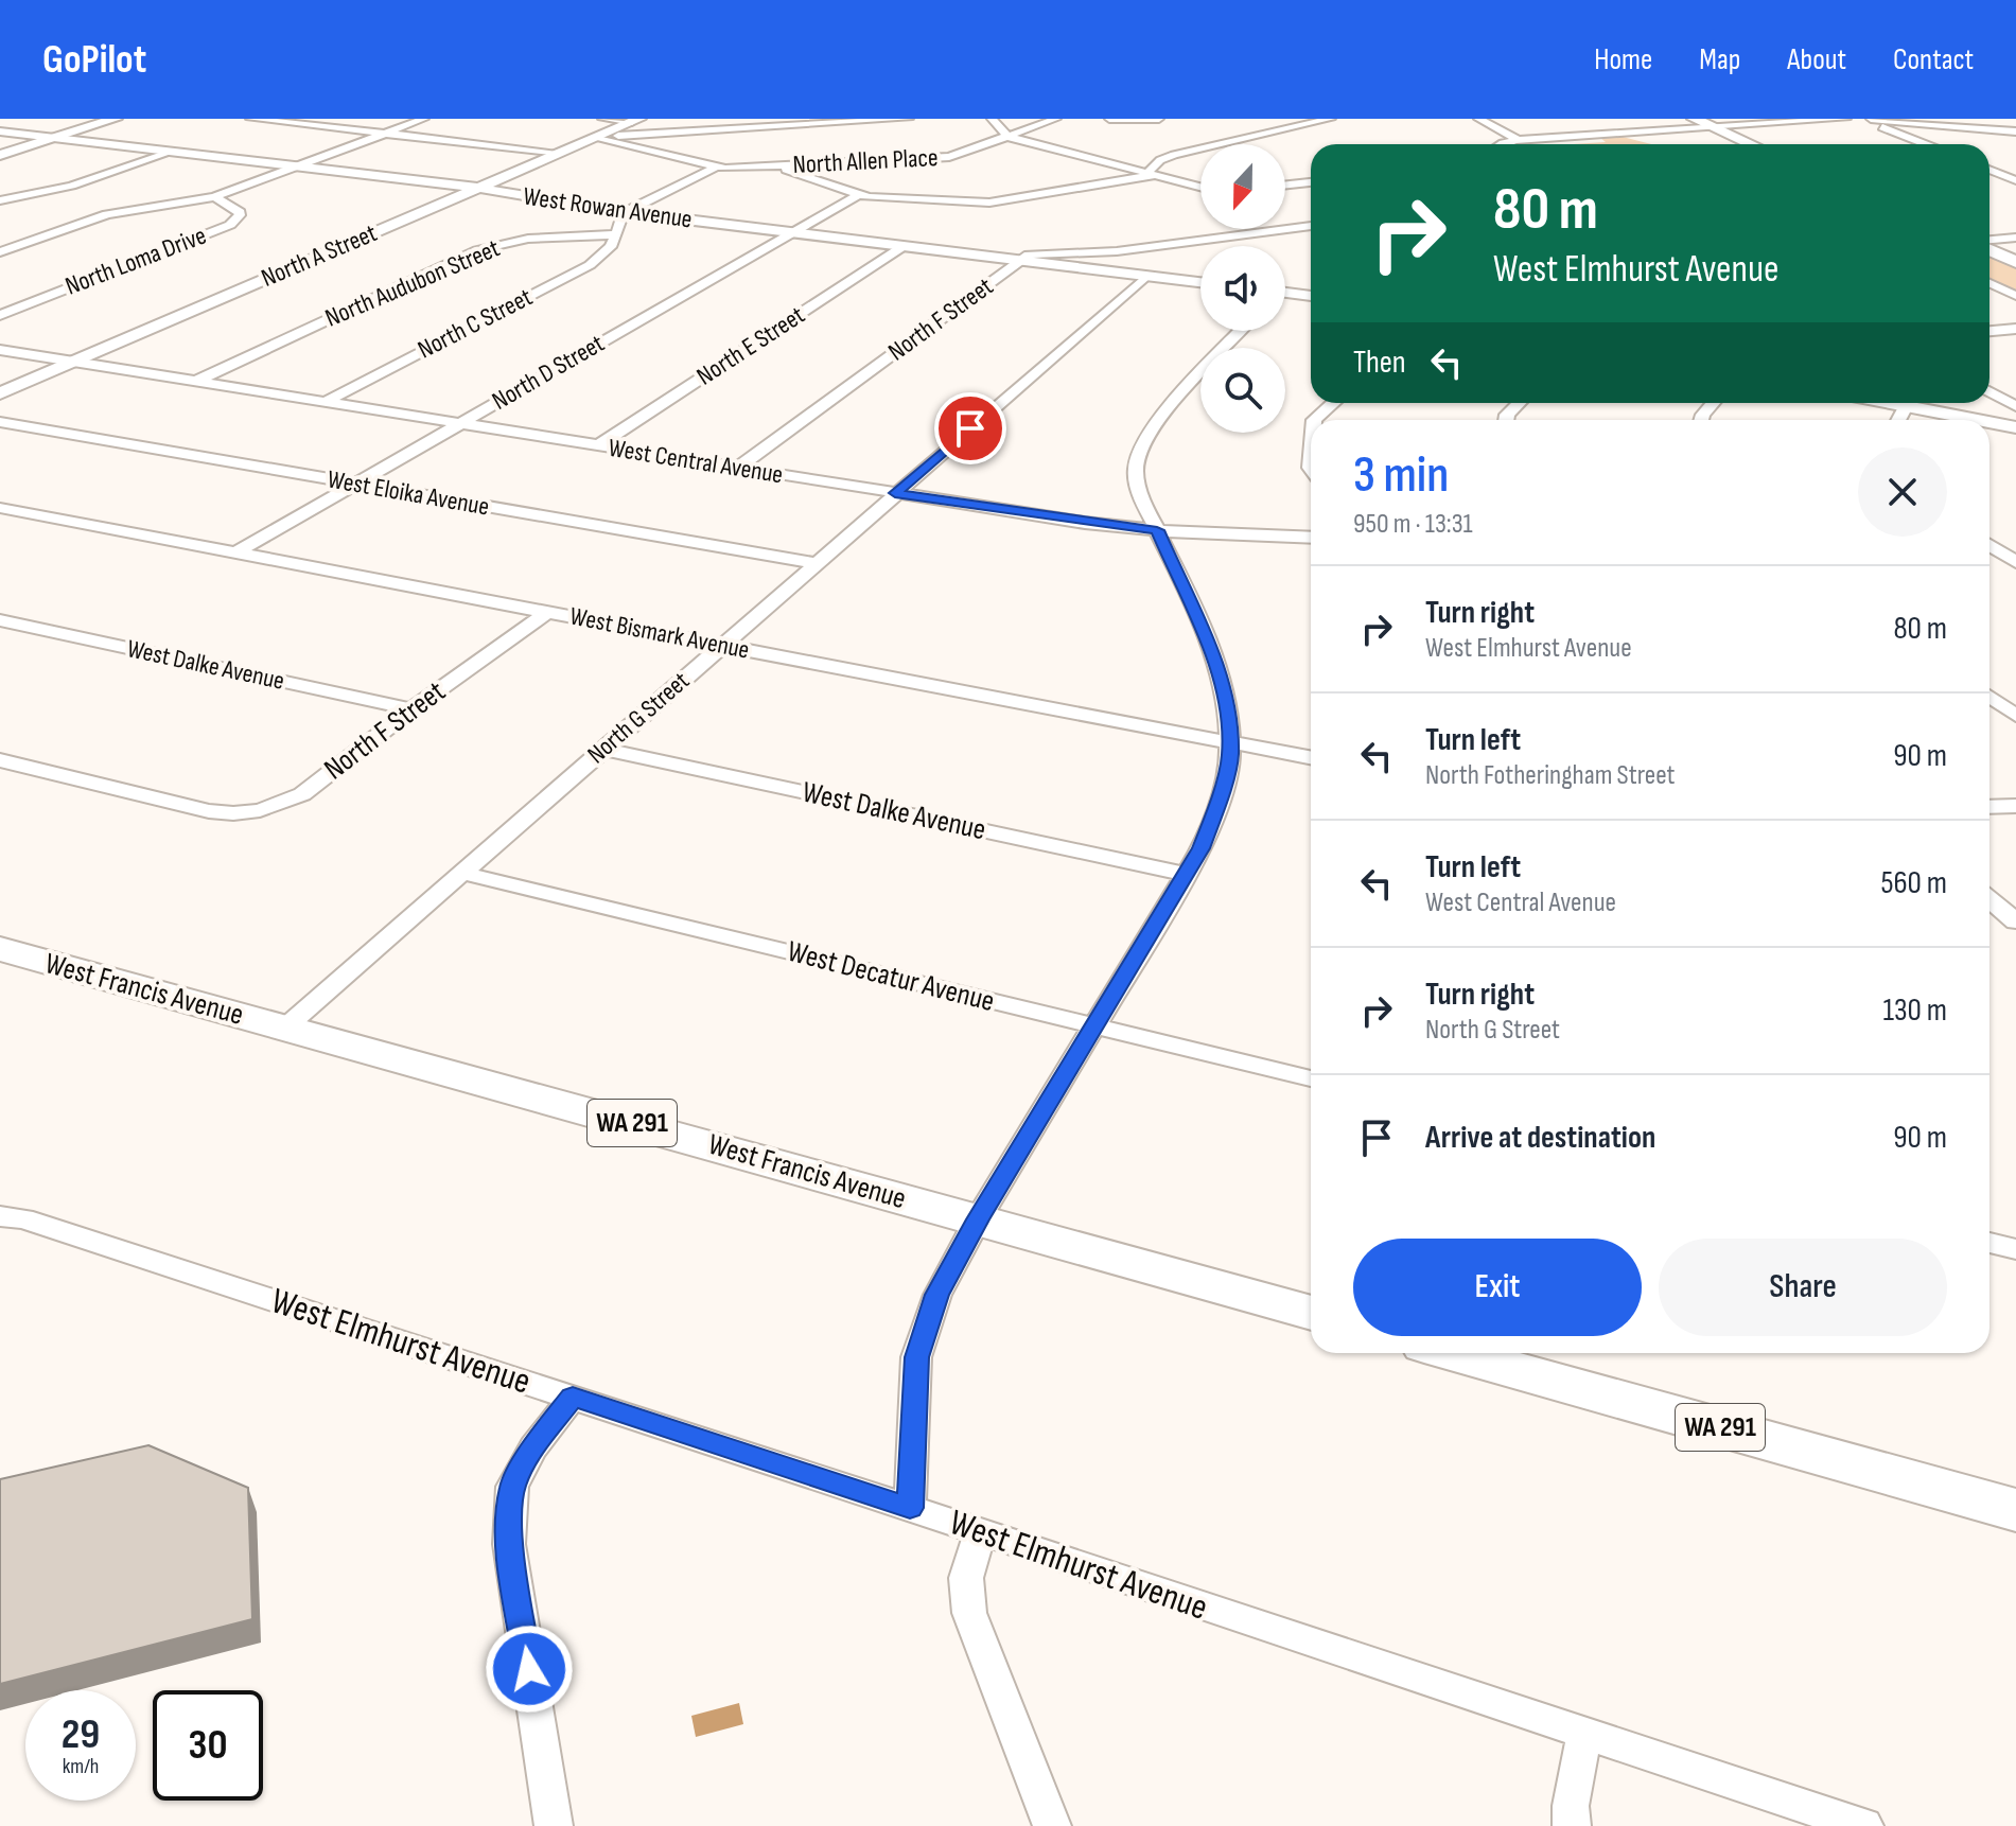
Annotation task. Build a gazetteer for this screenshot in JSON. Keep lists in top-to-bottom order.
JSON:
{
  "streets": {
    "main road": ["West Francis Avenue", "WA 291"],
    "street": [
      "North Allen Place",
      "West Rowan Avenue",
      "North A Street",
      "North Loma Drive",
      "North Audubon Street",
      "North F Street",
      "North C Street",
      "North E Street",
      "North D Street",
      "West Central Avenue",
      "West Eloika Avenue",
      "West Bismark Avenue",
      "West Dalke Avenue",
      "North G Street",
      "West Decatur Avenue",
      "West Elmhurst Avenue"
    ]
  },
  "crossings": [
    ["West Rowan Avenue", "North A Street"],
    ["West Rowan Avenue", "North F Street"],
    ["West Rowan Avenue", "North E Street"],
    ["West Rowan Avenue", "North D Street"],
    ["West Rowan Avenue", "North G Street"],
    ["North A Street", "West Central Avenue"],
    ["North Audubon Street", "North C Street"],
    ["North Audubon Street", "West Central Avenue"],
    ["North F Street", "West Central Avenue"],
    ["North F Street", "West Bismark Avenue"],
    ["North F Street", "West Dalke Avenue"],
    ["North C Street", "West Central Avenue"],
    ["North E Street", "West Central Avenue"],
    ["North D Street", "West Central Avenue"],
    ["North D Street", "West Eloika Avenue"],
    ["North D Street", "West Bismark Avenue"],
    ["West Central Avenue", "North G Street"],
    ["West Eloika Avenue", "North G Street"],
    ["West Bismark Avenue", "North G Street"],
    ["West Dalke Avenue", "North G Street"],
    ["North G Street", "West Decatur Avenue"],
    ["North G Street", "West Francis Avenue"]
  ],
  "north": "bottom",
  "page": {
    "header": "GoPilot",
    "nav": [
      "Home",
      "Map",
      "About",
      "Contact"
    ],
    "turn": ["80 m", "West Elmhurst Avenue"],
    "then": "Then",
    "heading": ["3 min", "950 m · 13:31"],
    "list": [
      {
        "name": "Turn right",
        "note": "West Elmhurst Avenue",
        "value": "80 m"
      },
      {
        "name": "Turn left",
        "note": "North Fotheringham Street",
        "value": "90 m"
      },
      {
        "name": "Turn left",
        "note": "West Central Avenue",
        "value": "560 m"
      },
      {
        "name": "Turn right",
        "note": "North G Street",
        "value": "130 m"
      },
      {
        "name": "Arrive at destination",
        "value": "90 m"
      }
    ],
    "buttons": ["Exit", "Share"],
    "speed": "29 km/h",
    "limit": "30"
  }
}
